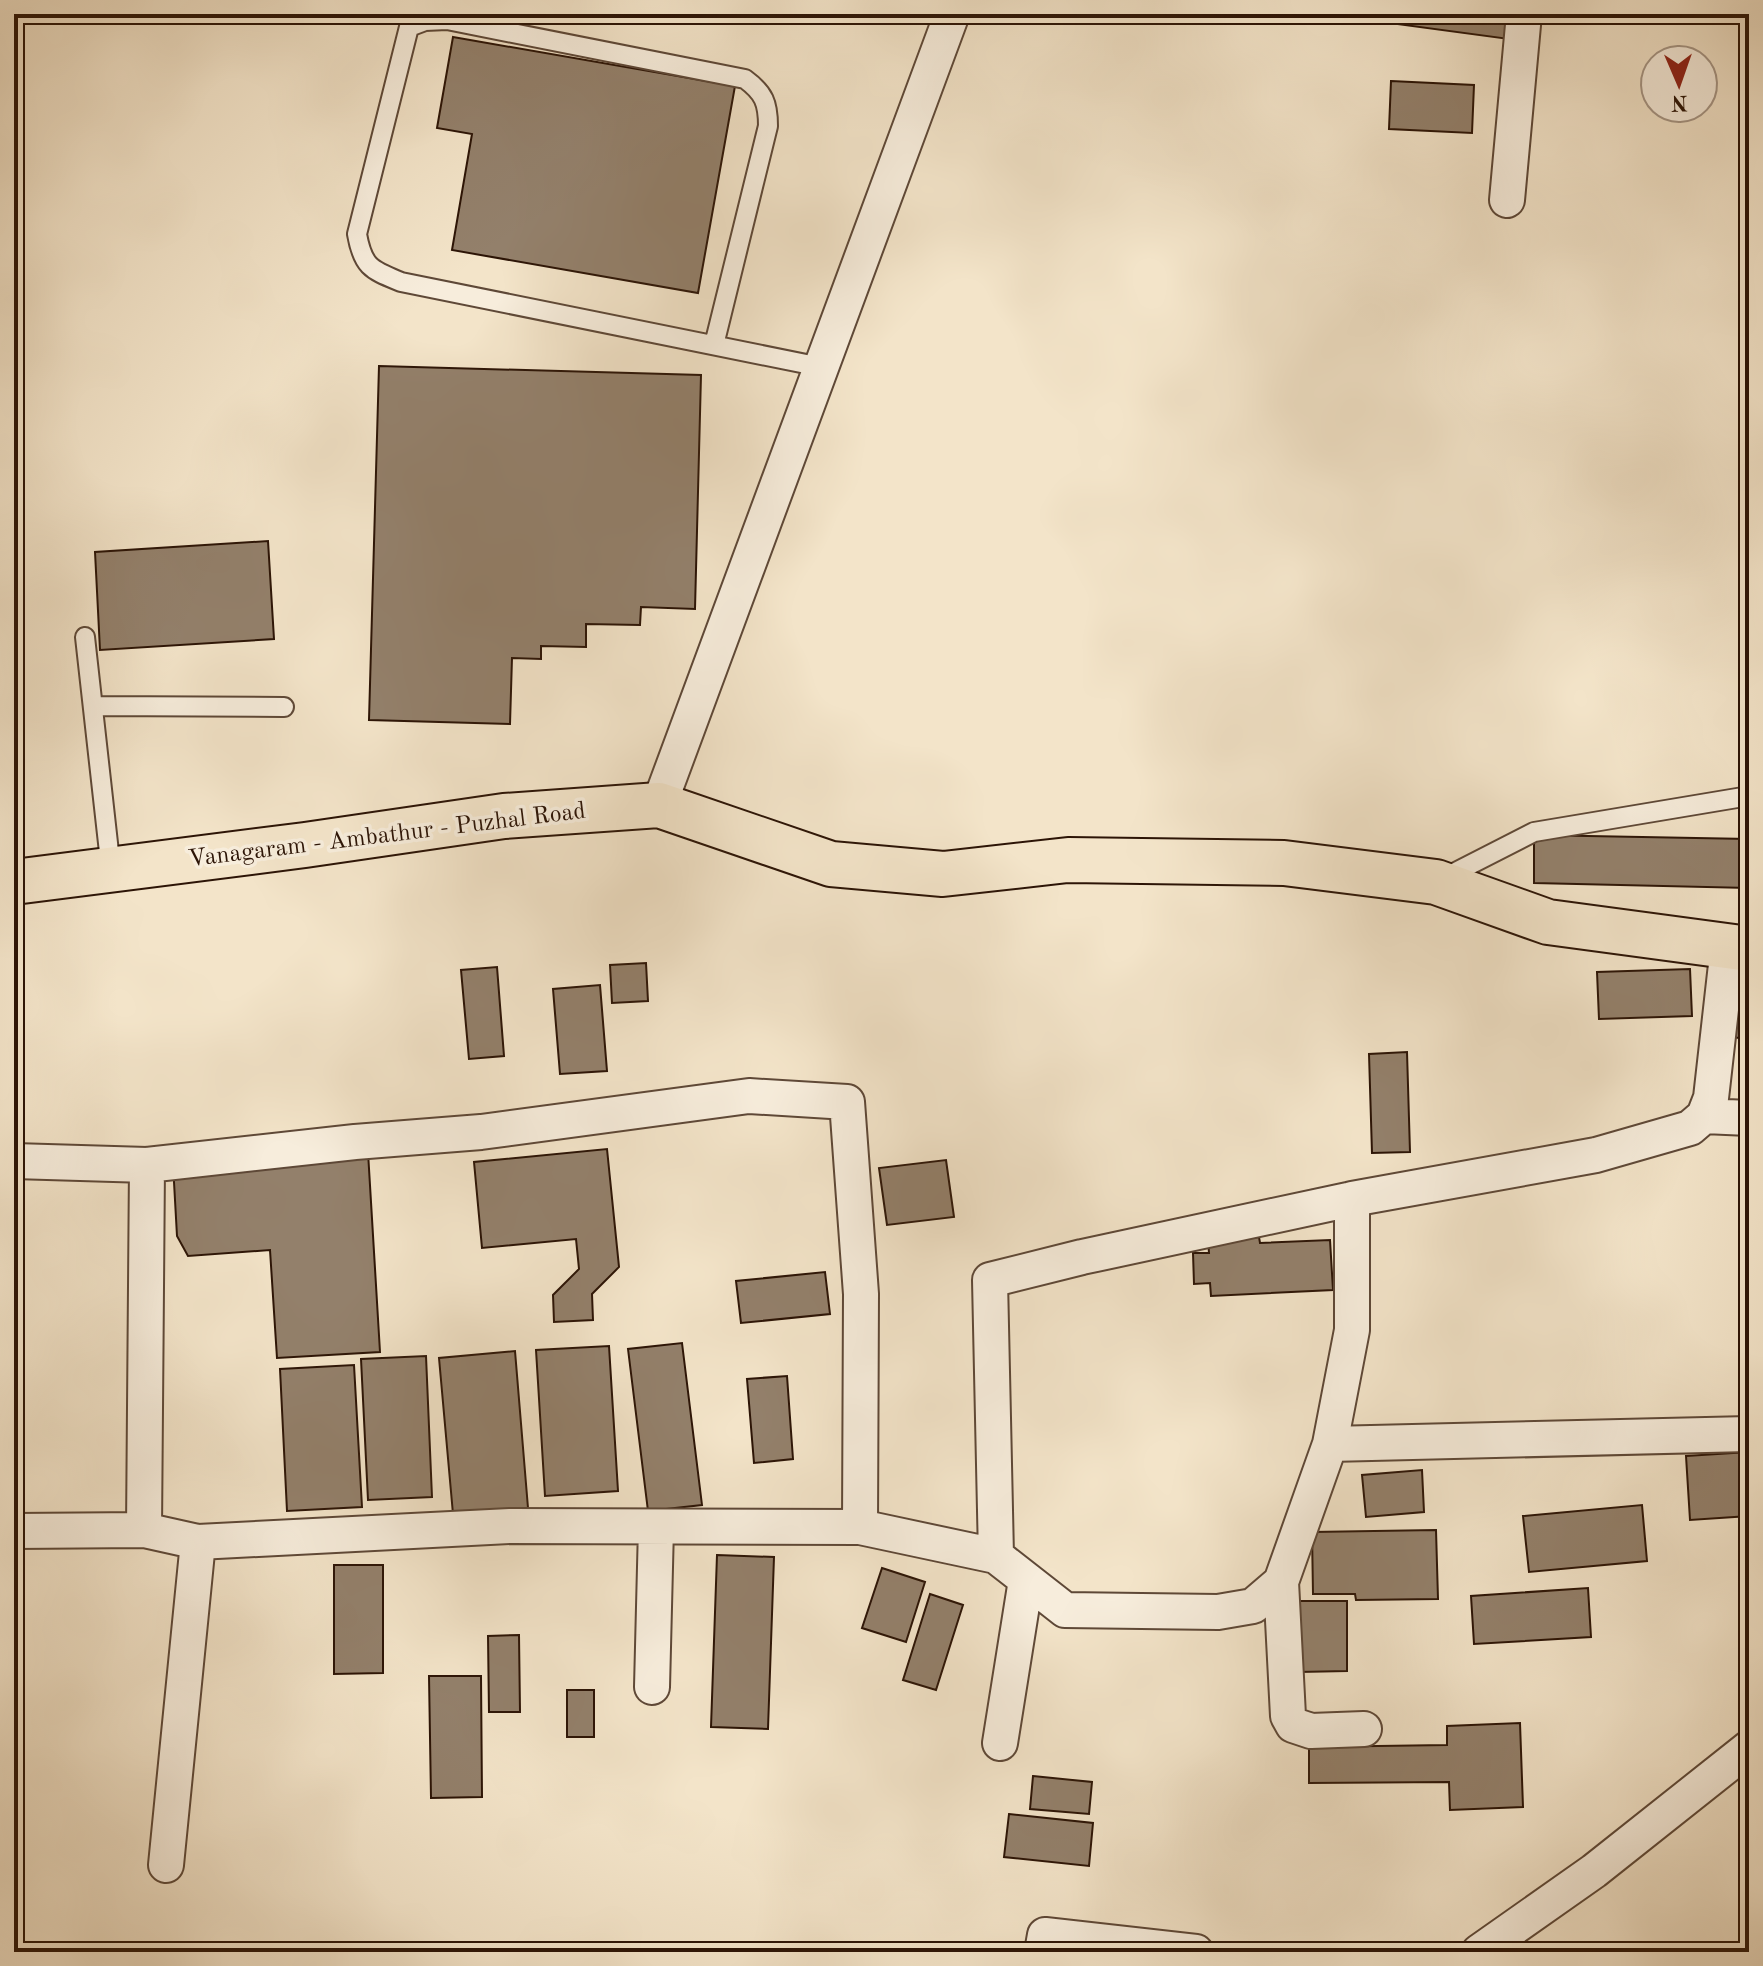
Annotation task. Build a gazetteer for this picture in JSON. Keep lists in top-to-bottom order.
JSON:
{
  "streets": {
    "main road": ["Vanagaram - Ambathur - Puzhal Road"]
  },
  "north": "bottom"
}
